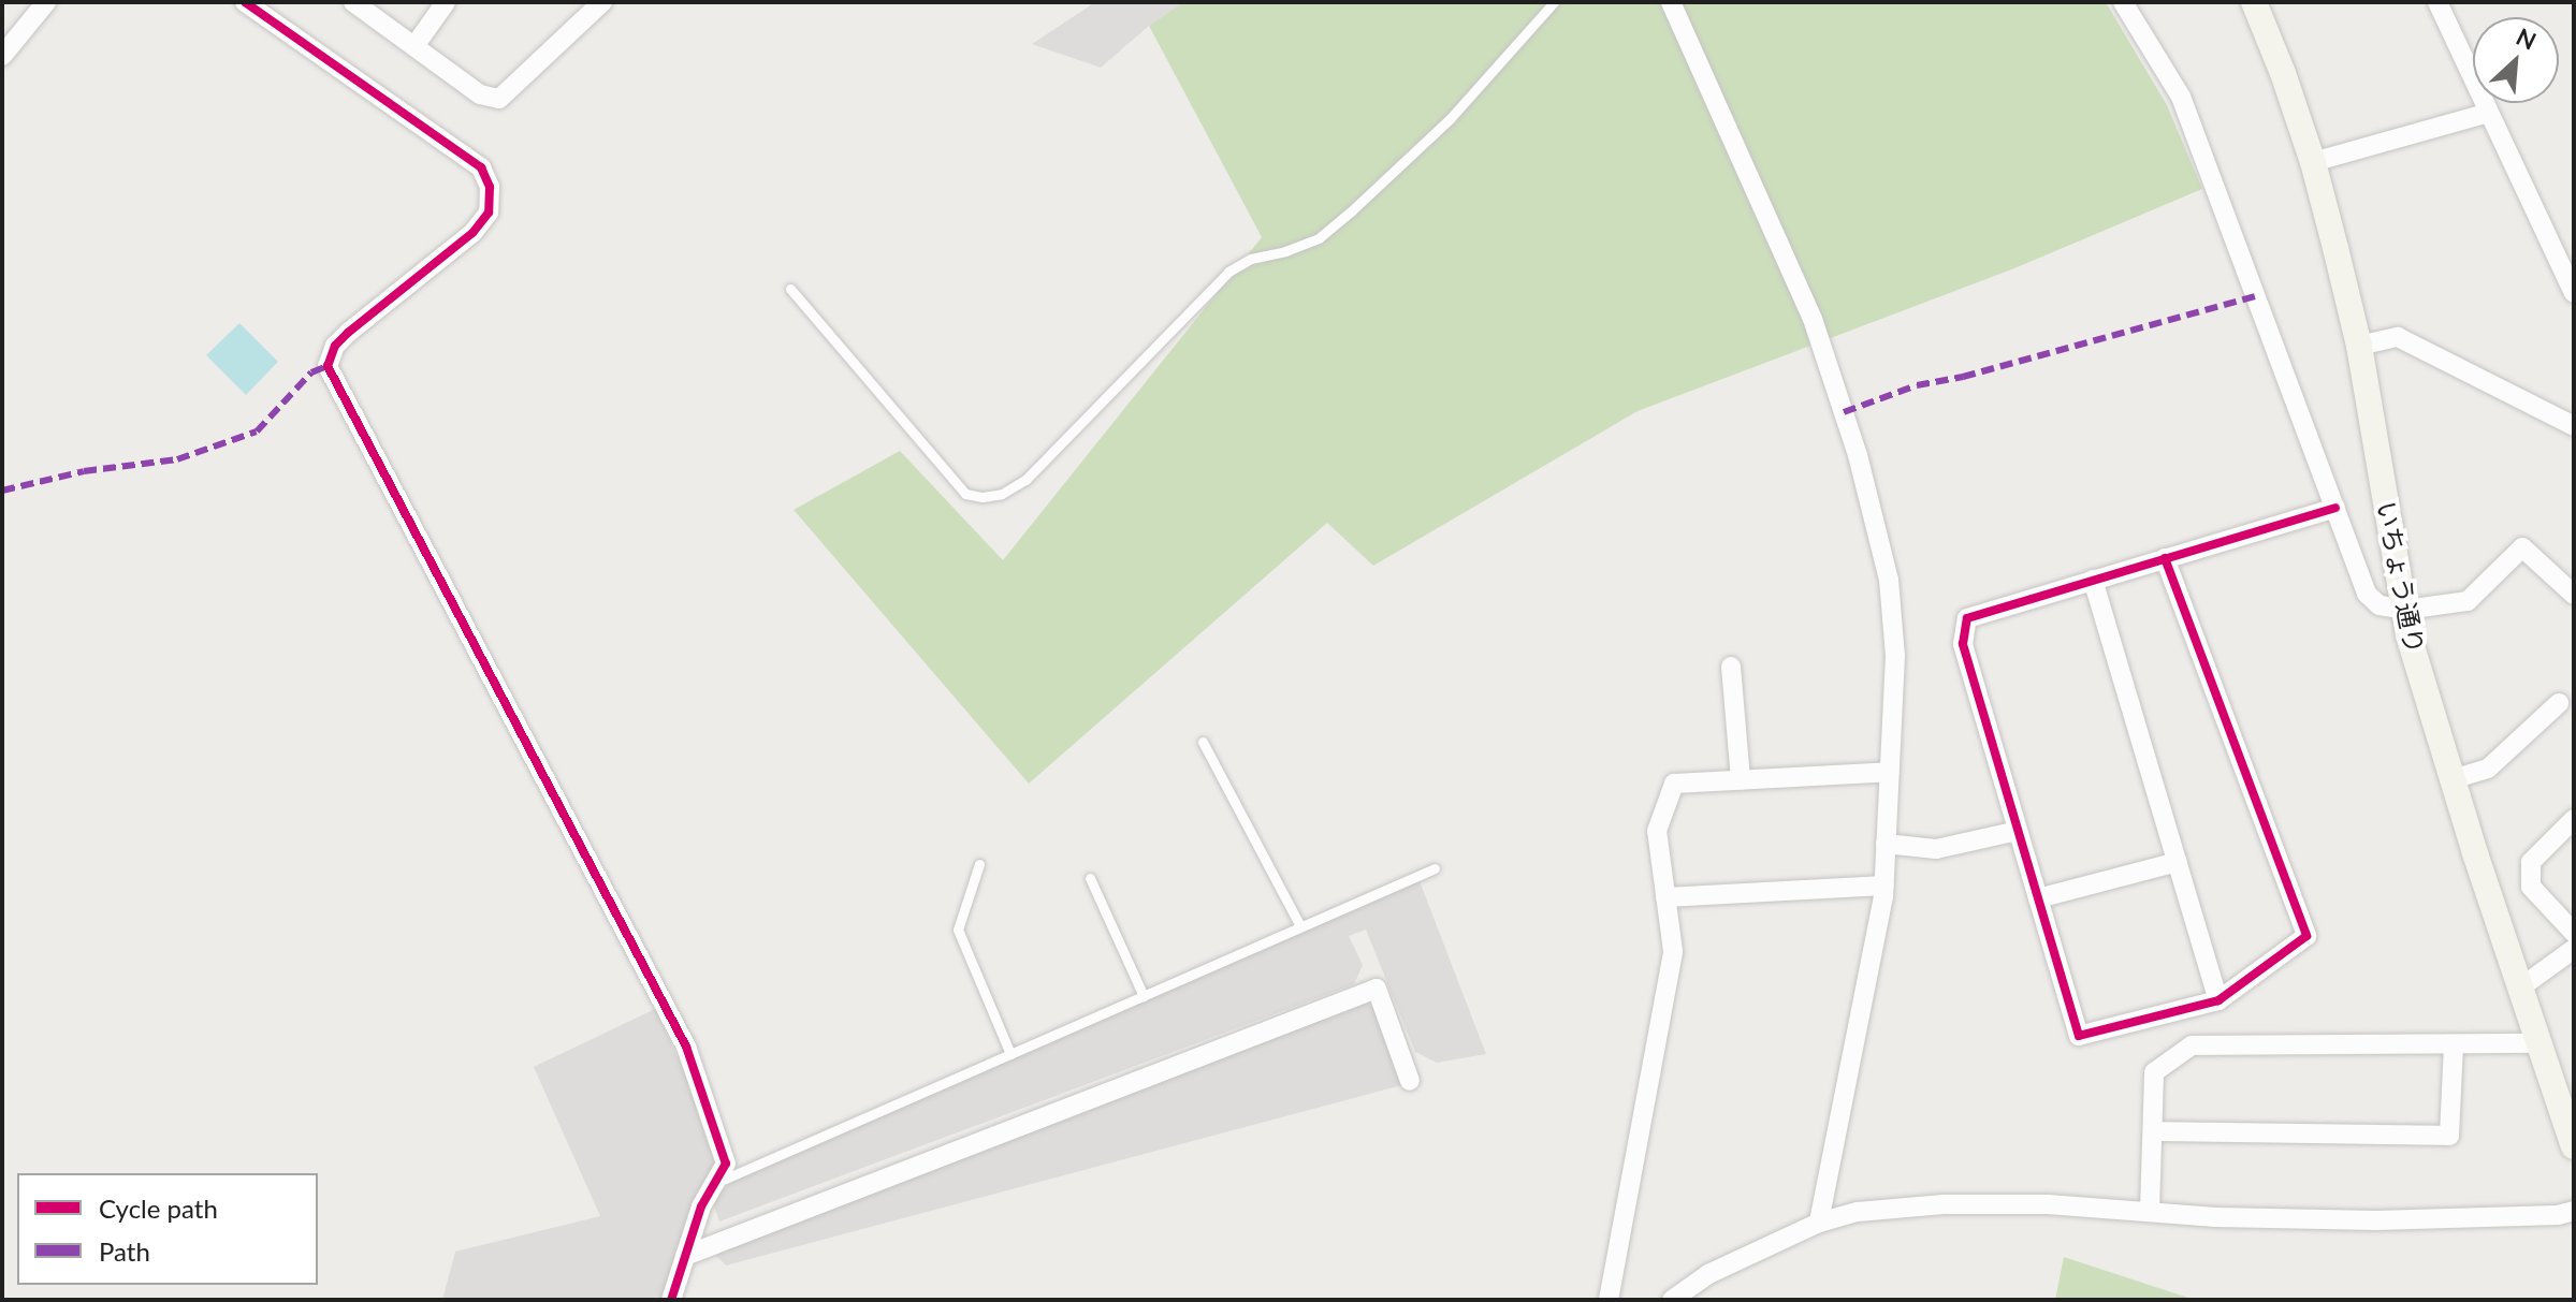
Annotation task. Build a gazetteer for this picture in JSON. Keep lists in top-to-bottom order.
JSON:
{
  "streets": {
    "street": ["いちょう通り"]
  },
  "legend": ["Cycle path", "Path"],
  "north": "top right"
}
